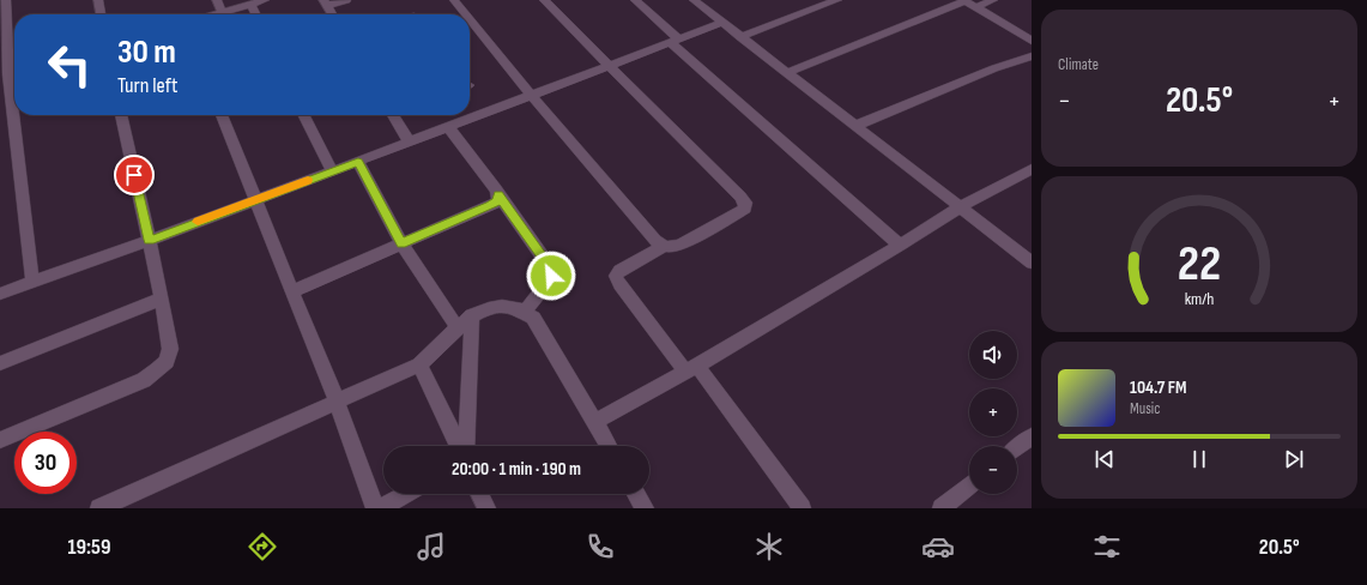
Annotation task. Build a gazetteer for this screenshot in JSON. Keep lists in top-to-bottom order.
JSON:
{
  "page": {
    "tile": "Climate",
    "turn": ["30 m", "Turn left"],
    "heat": ["−", "20.5°", "+"],
    "map_buttons": ["+", "−"],
    "song": ["104.7 FM", "Music"],
    "limit": "30",
    "trip": "20:00 · 1 min · 190 m",
    "tabs": ["19:59", "20.5°"],
    "gauge": ["22", "km/h"]
  }
}
